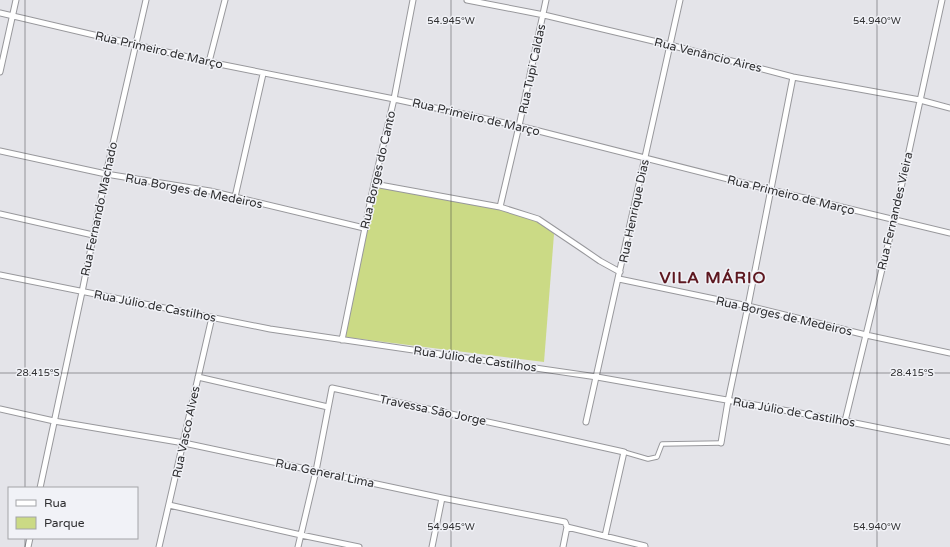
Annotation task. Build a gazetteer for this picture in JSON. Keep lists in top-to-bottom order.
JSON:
{
  "streets": {
    "street": [
      "Rua Primeiro de Março",
      "Rua Venâncio Aires",
      "Rua Tupi Caldas",
      "Rua Borges do Canto",
      "Rua Borges de Medeiros",
      "Rua Fernando Machado",
      "Rua Henrique Dias",
      "Rua Fernandes Vieira",
      "Rua Júlio de Castilhos",
      "Travessa São Jorge",
      "Rua Vasco Alves",
      "Rua General Lima"
    ]
  },
  "crossings": [
    ["Rua Primeiro de Março", "Rua Tupi Caldas"],
    ["Rua Primeiro de Março", "Rua Borges do Canto"],
    ["Rua Primeiro de Março", "Rua Fernando Machado"],
    ["Rua Primeiro de Março", "Rua Henrique Dias"],
    ["Rua Primeiro de Março", "Rua Fernandes Vieira"],
    ["Rua Venâncio Aires", "Rua Tupi Caldas"],
    ["Rua Venâncio Aires", "Rua Henrique Dias"],
    ["Rua Venâncio Aires", "Rua Fernandes Vieira"],
    ["Rua Borges do Canto", "Rua Borges de Medeiros"],
    ["Rua Borges do Canto", "Rua Júlio de Castilhos"],
    ["Rua Borges de Medeiros", "Rua Fernando Machado"],
    ["Rua Borges de Medeiros", "Rua Henrique Dias"],
    ["Rua Borges de Medeiros", "Rua Fernandes Vieira"],
    ["Rua Fernando Machado", "Rua Júlio de Castilhos"],
    ["Rua Fernando Machado", "Rua General Lima"],
    ["Rua Henrique Dias", "Rua Júlio de Castilhos"],
    ["Rua Fernandes Vieira", "Rua Júlio de Castilhos"],
    ["Rua Júlio de Castilhos", "Rua Vasco Alves"],
    ["Rua Vasco Alves", "Rua General Lima"]
  ],
  "districts": ["VILA MÁRIO"],
  "legend": ["Rua", "Parque"],
  "coordinates": ["54.945°W", "54.940°W", "28.415°S"]
}
